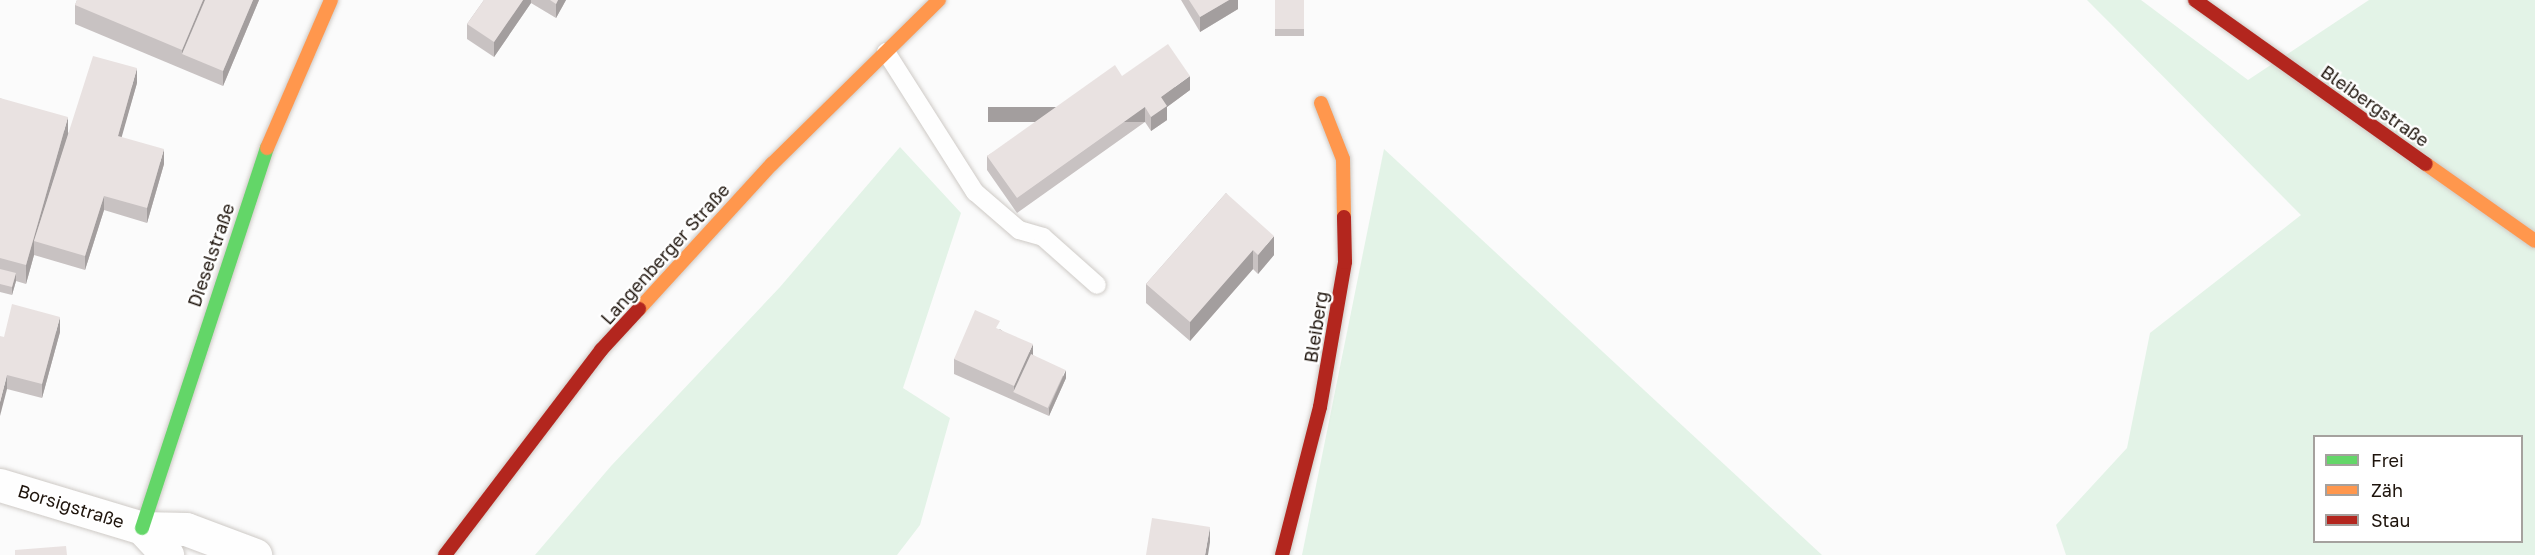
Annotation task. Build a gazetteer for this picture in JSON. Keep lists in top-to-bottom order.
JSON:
{
  "streets": {
    "street": [
      "Bleibergstraße",
      "Langenberger Straße",
      "Dieselstraße",
      "Bleiberg",
      "Borsigstraße"
    ]
  },
  "crossings": [
    ["Dieselstraße", "Borsigstraße"]
  ],
  "legend": ["Frei", "Zäh", "Stau"]
}
